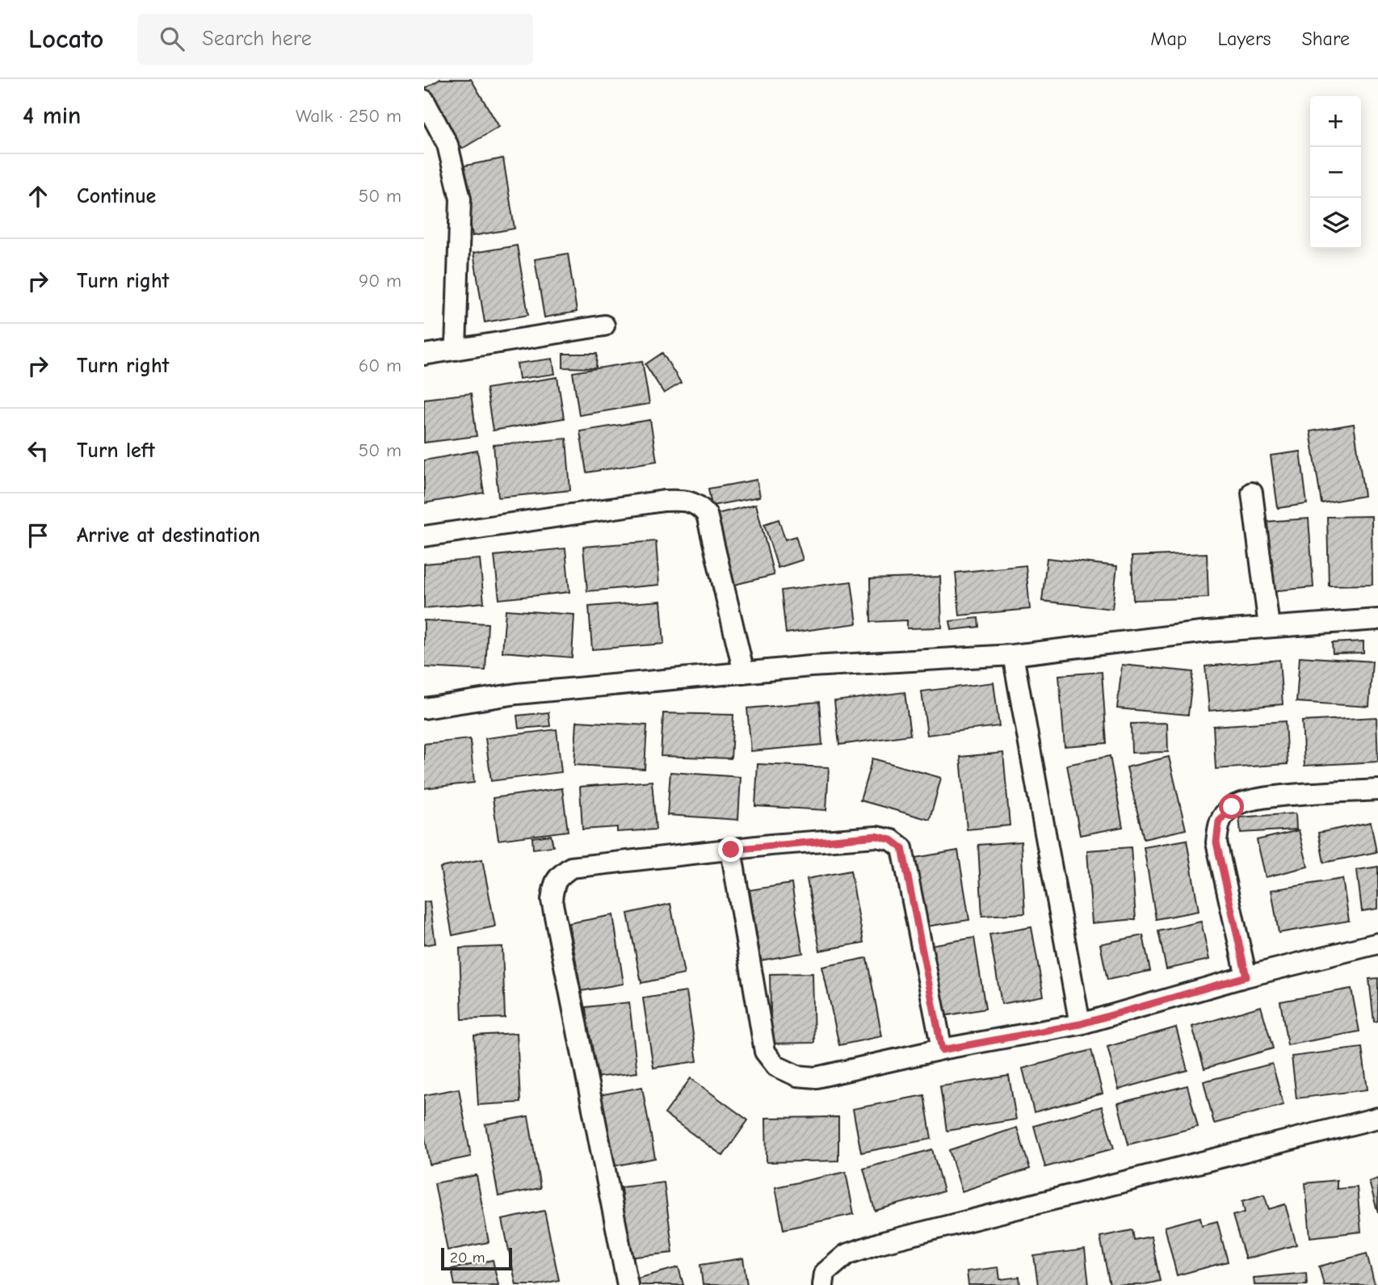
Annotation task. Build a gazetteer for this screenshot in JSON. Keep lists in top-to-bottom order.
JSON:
{
  "scale_bar": "20 m",
  "page": {
    "header": "Locato",
    "search": "Search here",
    "nav": ["Map", "Layers", "Share"],
    "heading": ["4 min", "Walk · 250 m"],
    "map_buttons": ["+", "−"],
    "list": [
      ["Continue", "50 m"],
      ["Turn right", "90 m"],
      ["Turn right", "60 m"],
      ["Turn left", "50 m"],
      "Arrive at destination"
    ],
    "scale": "20 m"
  }
}
